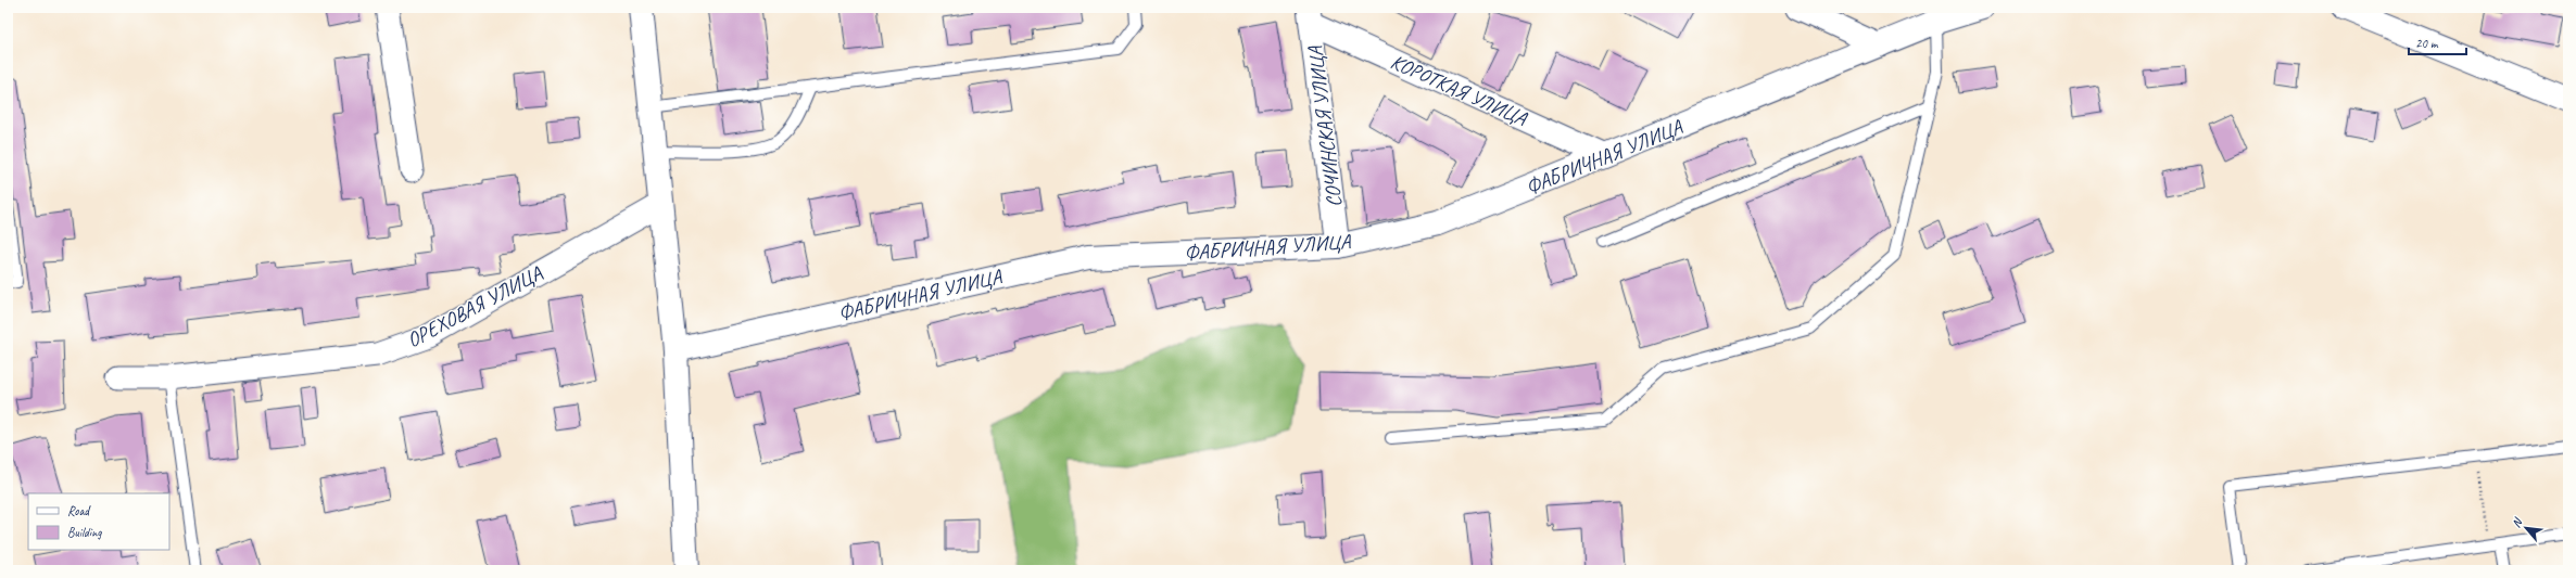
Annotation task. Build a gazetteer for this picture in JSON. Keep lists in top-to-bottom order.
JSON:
{
  "streets": {
    "street": [
      "КОРОТКАЯ УЛИЦА",
      "СОЧИНСКАЯ УЛИЦА",
      "ФАБРИЧНАЯ УЛИЦА",
      "ОРЕХОВАЯ УЛИЦА"
    ]
  },
  "crossings": [
    ["КОРОТКАЯ УЛИЦА", "СОЧИНСКАЯ УЛИЦА"],
    ["КОРОТКАЯ УЛИЦА", "ФАБРИЧНАЯ УЛИЦА"],
    ["СОЧИНСКАЯ УЛИЦА", "ФАБРИЧНАЯ УЛИЦА"]
  ],
  "legend": ["Road", "Building"],
  "scale_bar": "20 m",
  "north": "top left"
}
